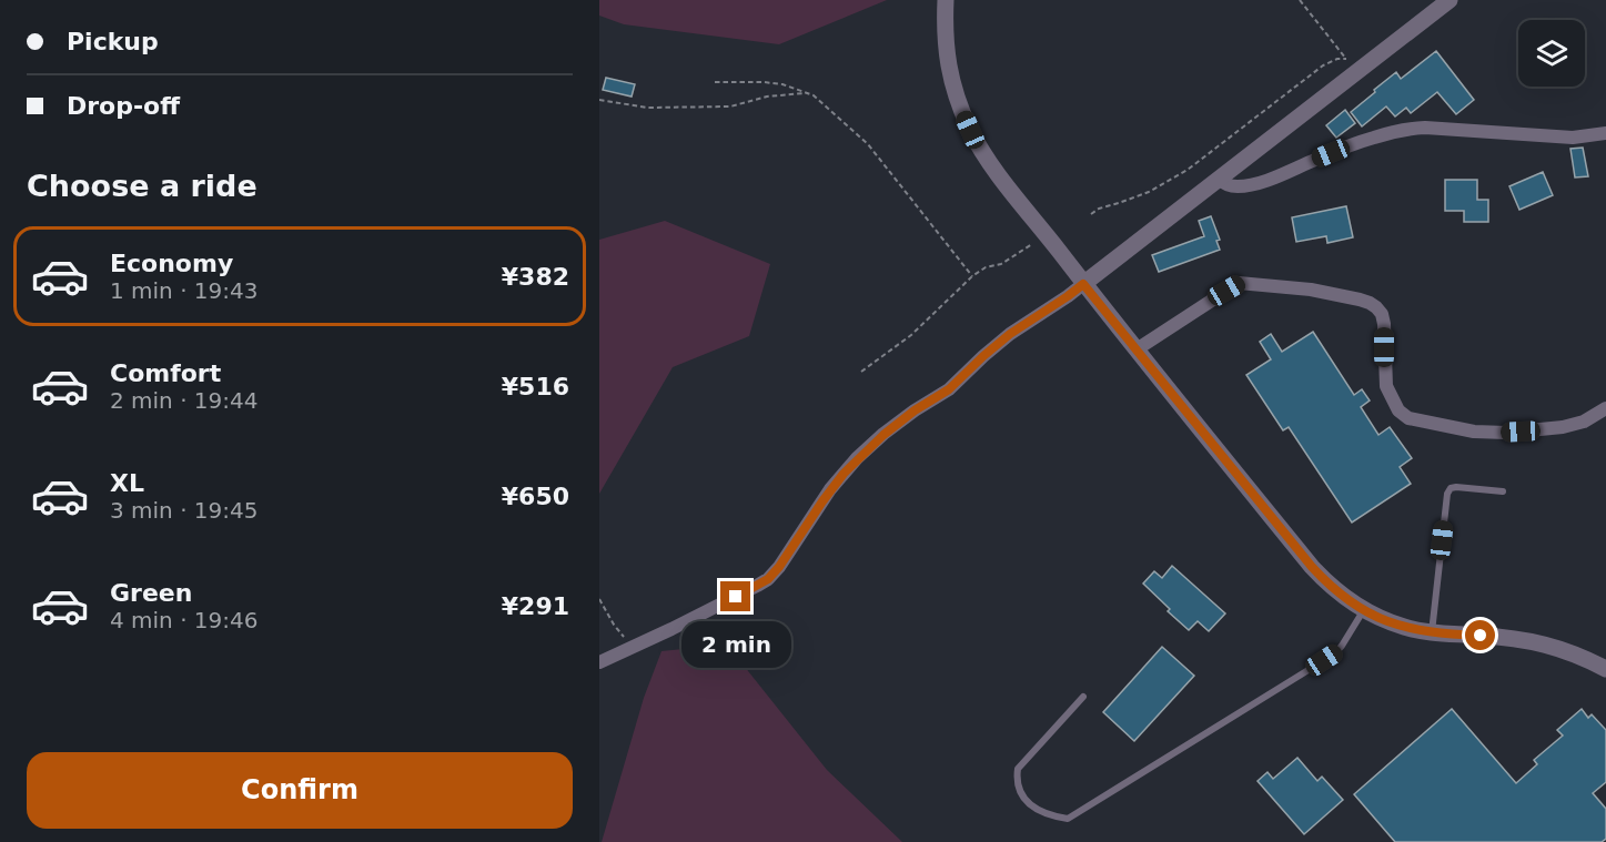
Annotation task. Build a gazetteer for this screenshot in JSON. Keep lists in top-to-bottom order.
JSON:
{
  "page": {
    "banner": ["Pickup", "Drop-off"],
    "heading": "Choose a ride",
    "list": [
      {
        "name": "Economy",
        "note": "1 min · 19:43",
        "value": "¥382"
      },
      {
        "name": "Comfort",
        "note": "2 min · 19:44",
        "value": "¥516"
      },
      {
        "name": "XL",
        "note": "3 min · 19:45",
        "value": "¥650"
      },
      {
        "name": "Green",
        "note": "4 min · 19:46",
        "value": "¥291"
      }
    ],
    "bubble": "2 min",
    "buttons": "Confirm"
  }
}
